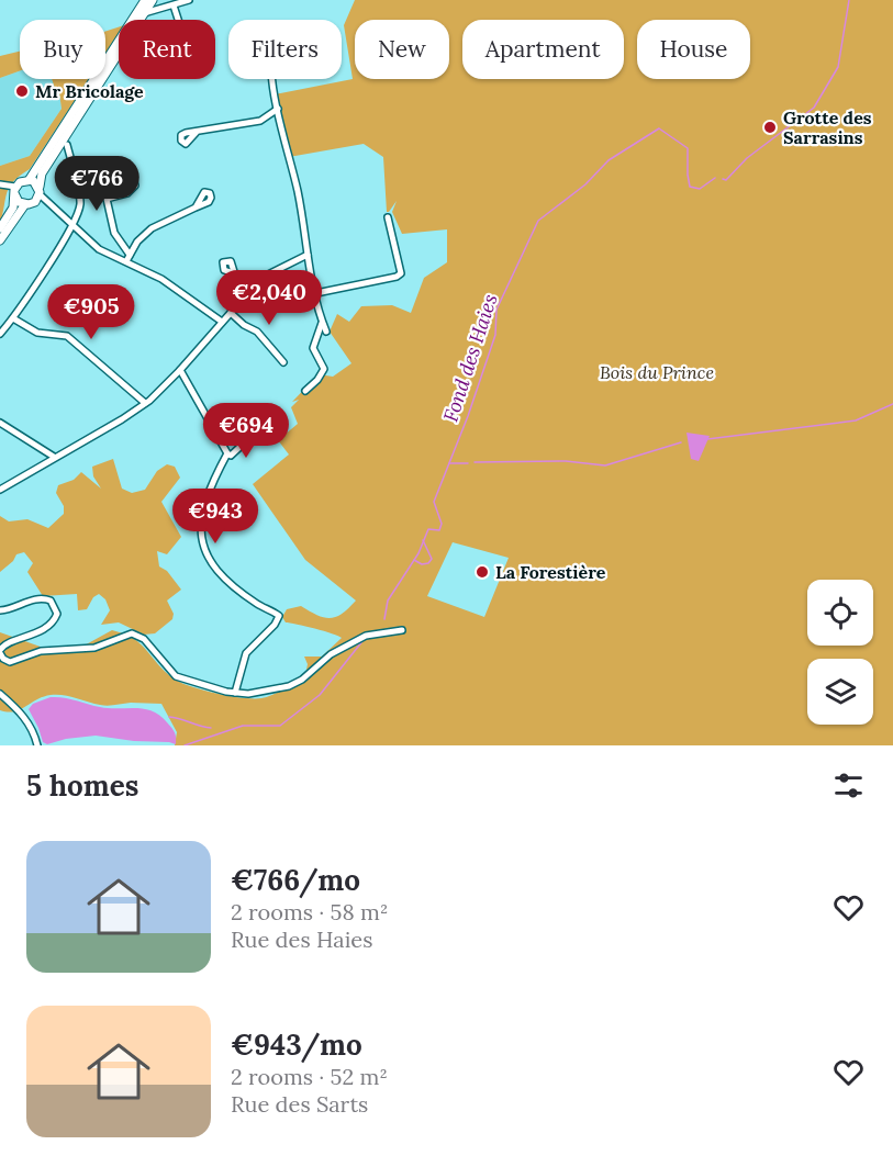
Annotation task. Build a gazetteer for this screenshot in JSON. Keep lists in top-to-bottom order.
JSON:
{
  "water": ["Fond des Haies"],
  "parks": ["Bois du Prince"],
  "places": ["Mr Bricolage", "Grotte des Sarrasins", "La Forestière"],
  "page": {
    "chip": [
      "Buy",
      "Rent",
      "Filters",
      "New",
      "Apartment",
      "House"
    ],
    "price": [
      "€766",
      "€2,040",
      "€905",
      "€694",
      "€943"
    ],
    "heading": "5 homes",
    "list": [
      {
        "name": "€766/mo",
        "note": "2 rooms · 58 m² · Rue des Haies"
      },
      {
        "name": "€943/mo",
        "note": "2 rooms · 52 m² · Rue des Sarts"
      }
    ]
  }
}
